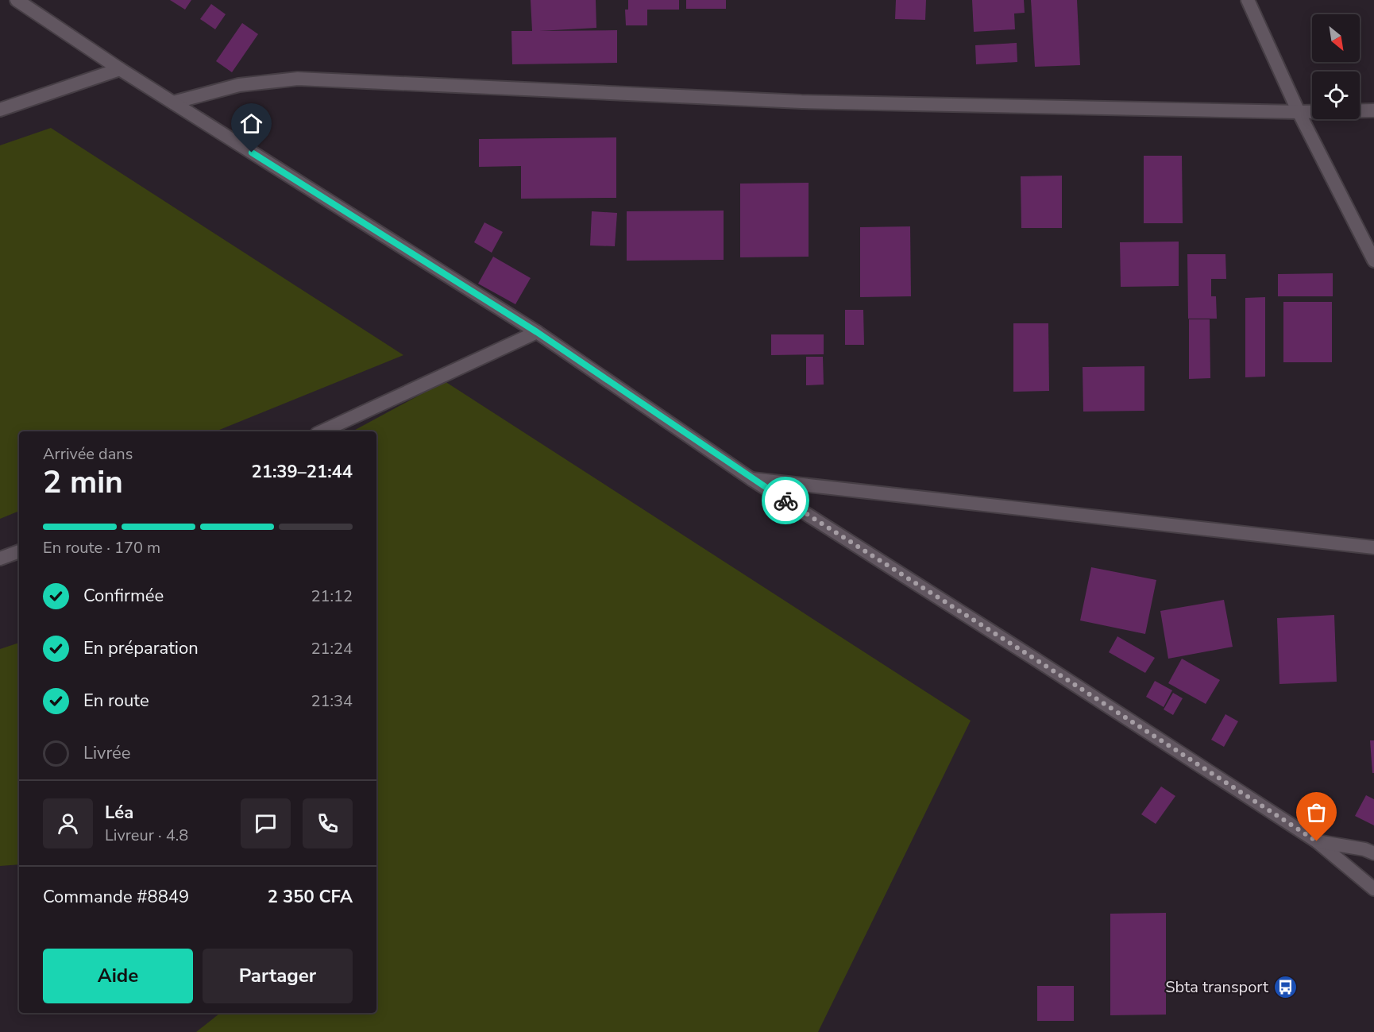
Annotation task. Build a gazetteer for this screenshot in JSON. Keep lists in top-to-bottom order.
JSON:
{
  "places": {
    "bus stop": ["Sbta transport"]
  },
  "north": "bottom right",
  "page": {
    "heading": ["2 min", "Arrivée dans", "21:39–21:44"],
    "panel": [
      "Léa",
      "Livreur · 4.8",
      "Commande #8849",
      "2 350 CFA"
    ],
    "bar": "En route · 170 m",
    "list": [
      ["Confirmée", "21:12"],
      ["En préparation", "21:24"],
      ["En route", "21:34"],
      "Livrée"
    ],
    "buttons": ["Aide", "Partager"]
  }
}
